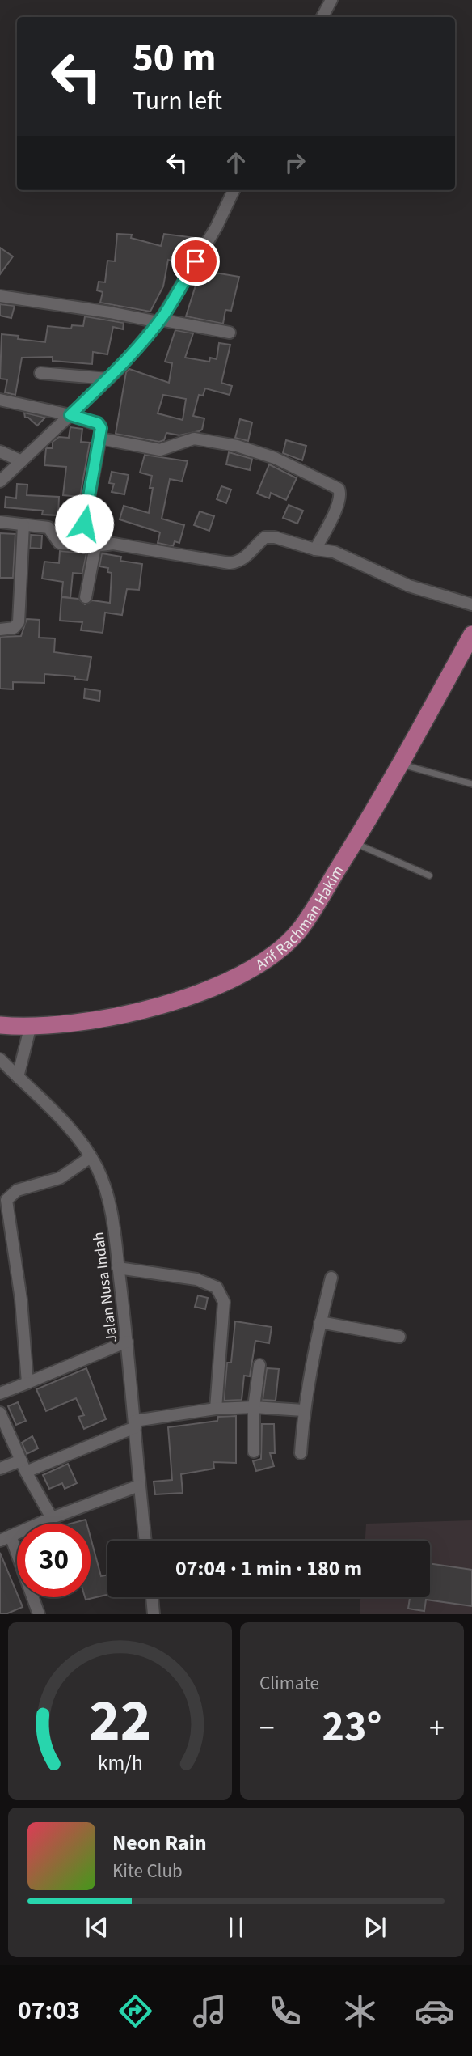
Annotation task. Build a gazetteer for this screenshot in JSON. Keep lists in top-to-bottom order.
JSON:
{
  "streets": {
    "main road": ["Arif Rachman Hakim"],
    "street": ["Jalan Nusa Indah"]
  },
  "page": {
    "turn": ["50 m", "Turn left"],
    "limit": "30",
    "trip": "07:04 · 1 min · 180 m",
    "tile": "Climate",
    "heat": ["−", "23°", "+"],
    "song": ["Neon Rain", "Kite Club"],
    "tabs": "07:03",
    "gauge": ["22", "km/h"]
  }
}
